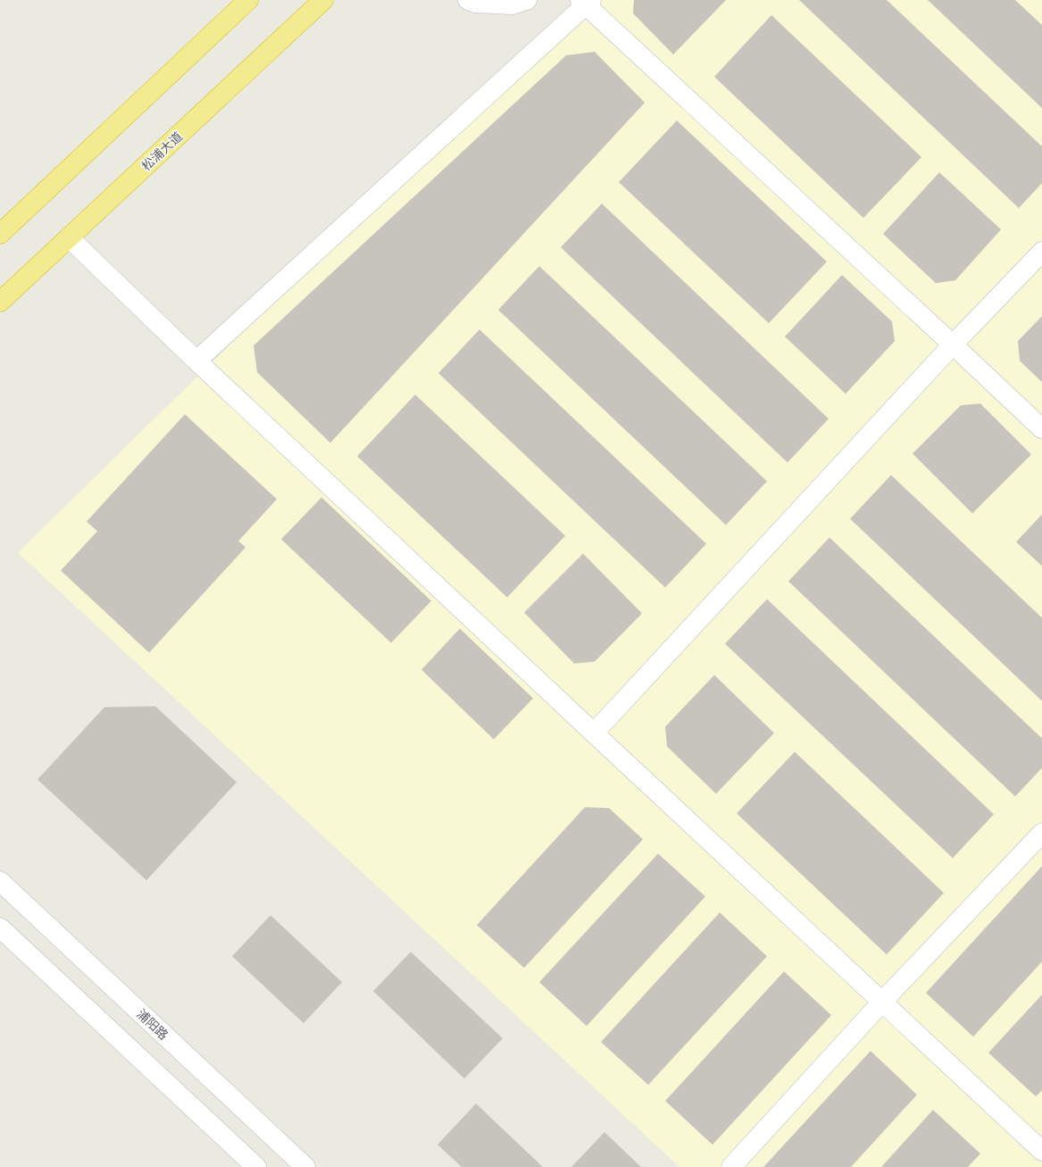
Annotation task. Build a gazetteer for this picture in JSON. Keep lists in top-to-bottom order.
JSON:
{
  "streets": {
    "highway": ["松浦大道"],
    "street": ["浦阳路"]
  }
}
